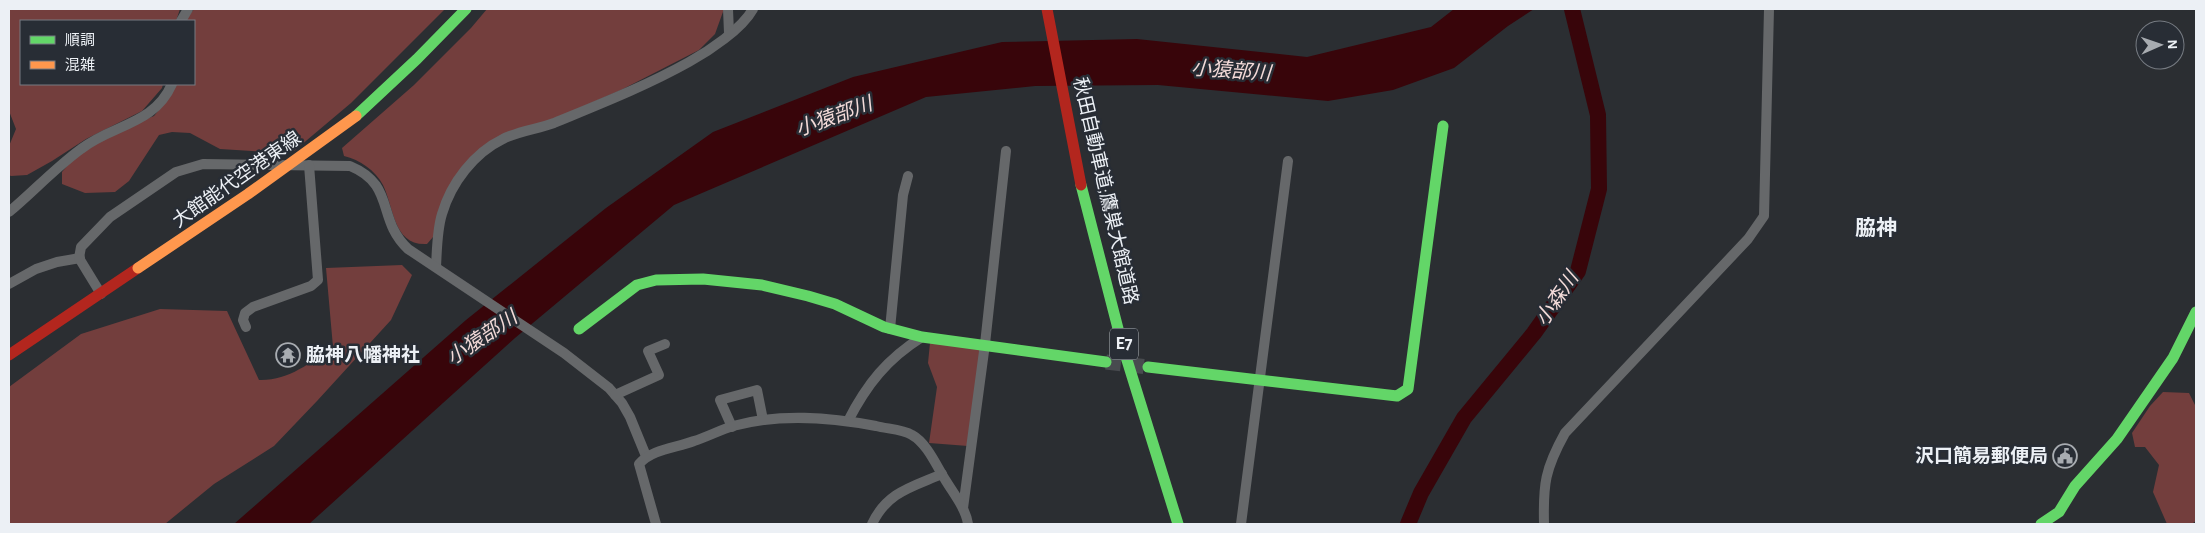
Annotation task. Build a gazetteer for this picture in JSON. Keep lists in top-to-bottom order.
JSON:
{
  "streets": {
    "main road": ["大館能代空港東線", "秋田自動車道;鷹巣大館道路", "E7"]
  },
  "districts": ["脇神"],
  "water": ["小猿部川", "小森川"],
  "places": {
    "temple": ["脇神八幡神社"],
    "public building": ["沢口簡易郵便局"]
  },
  "legend": ["順調", "混雑"],
  "north": "right"
}
